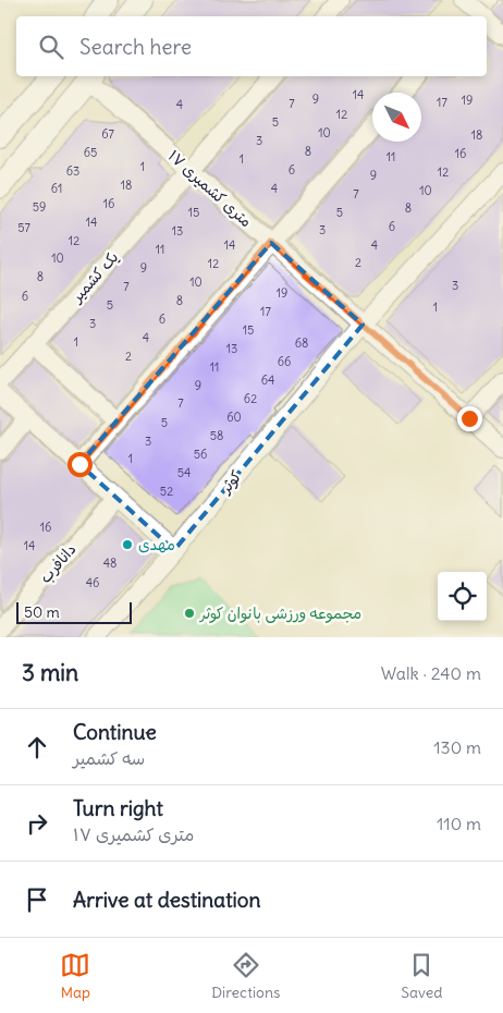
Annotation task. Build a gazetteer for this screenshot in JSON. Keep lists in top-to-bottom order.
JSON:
{
  "streets": {
    "street": [
      "۱۷ متری کشمیری",
      "یک کشمیر",
      "کوثر",
      "دانافرب"
    ]
  },
  "crossings": [
    ["۱۷ متری کشمیری", "یک کشمیر"],
    ["۱۷ متری کشمیری", "کوثر"]
  ],
  "places": ["مهدی", "مجموعه ورزشی بانوان کوثر"],
  "house_numbers": [
    "14",
    "9",
    "19",
    "17",
    "7",
    "4",
    "12",
    "5",
    "10",
    "67",
    "18",
    "3",
    "8",
    "65",
    "16",
    "11",
    "1",
    "1",
    "6",
    "63",
    "12",
    "9",
    "18",
    "61",
    "4",
    "10",
    "7",
    "16",
    "59",
    "8",
    "15",
    "5",
    "14",
    "6",
    "57",
    "3",
    "13",
    "12",
    "14",
    "4",
    "11",
    "10",
    "2",
    "12",
    "9",
    "8",
    "10",
    "3",
    "7",
    "19",
    "6",
    "8",
    "5",
    "1",
    "17",
    "6",
    "3",
    "15",
    "4",
    "1",
    "68",
    "13",
    "2",
    "66",
    "11",
    "64",
    "9",
    "62",
    "7",
    "60",
    "5",
    "58",
    "3",
    "56",
    "1",
    "54",
    "52",
    "16",
    "14",
    "48",
    "46"
  ],
  "scale_bar": "50 m",
  "north": "bottom right",
  "page": {
    "search": "Search here",
    "scale": "50 m",
    "heading": ["3 min", "Walk · 240 m"],
    "list": [
      ["Continue", "سه کشمیر", "130 m"],
      ["Turn right", "۱۷ متری کشمیری", "110 m"],
      "Arrive at destination"
    ],
    "nav": ["Map", "Directions", "Saved"]
  }
}
